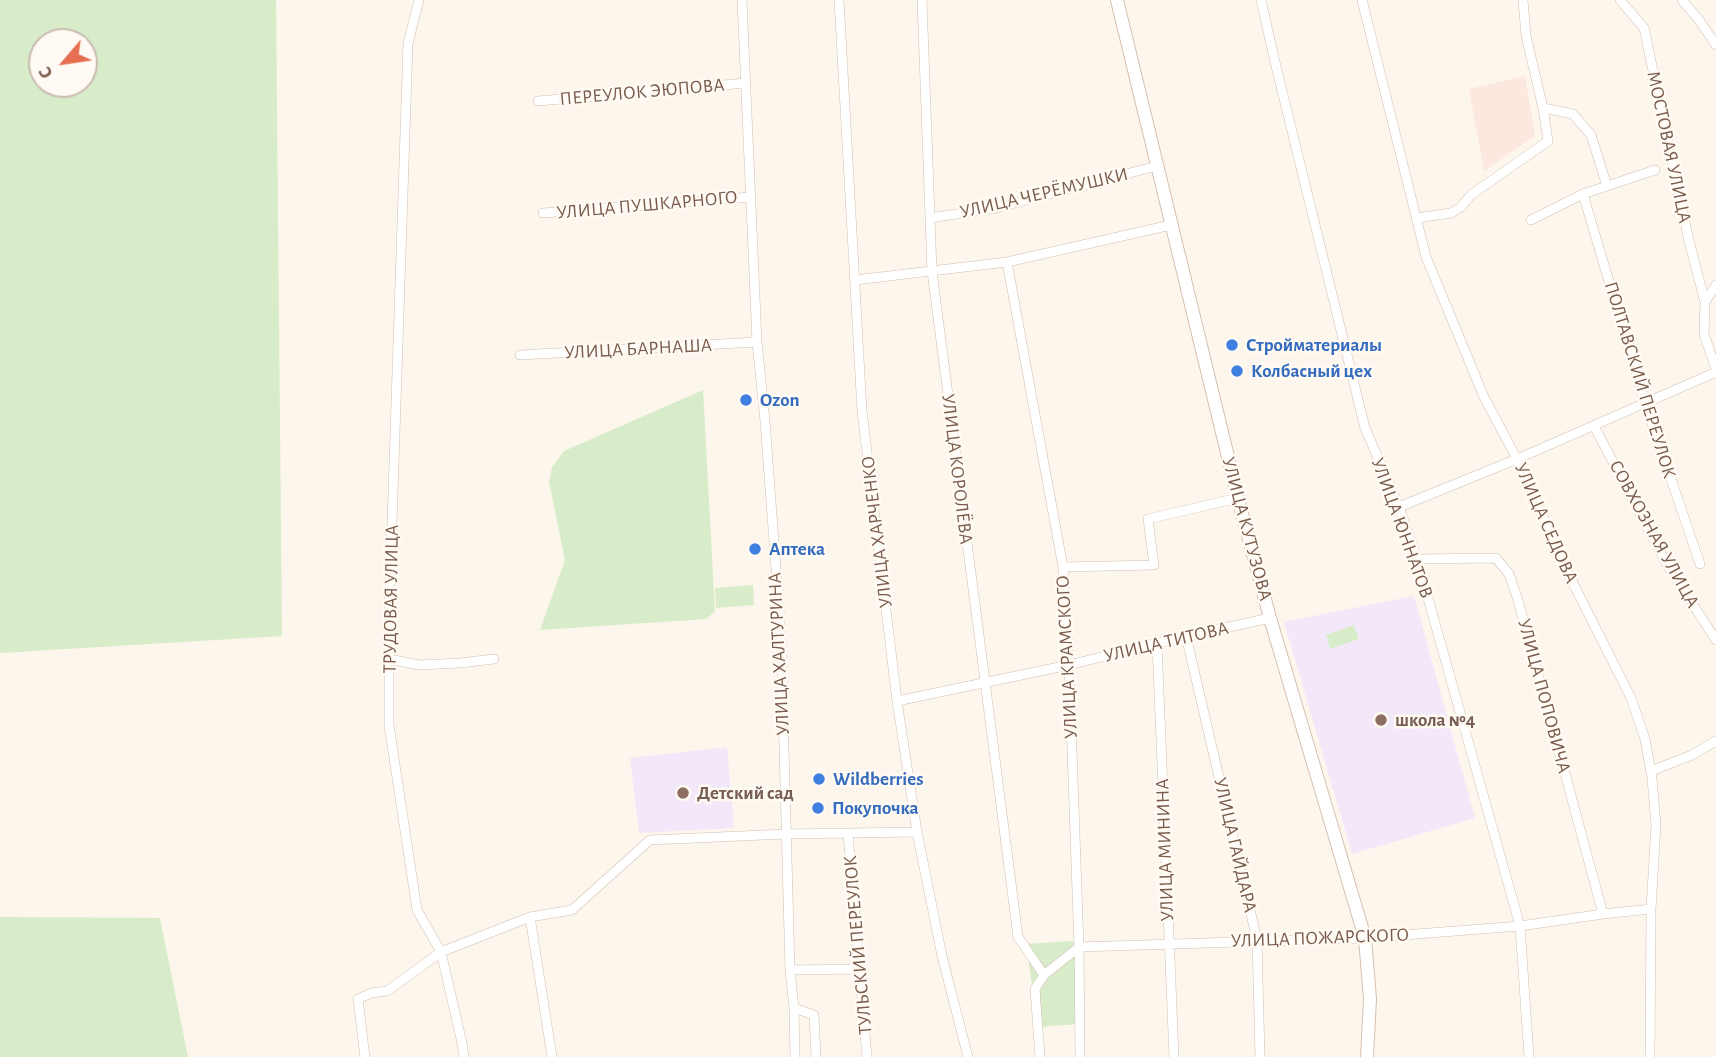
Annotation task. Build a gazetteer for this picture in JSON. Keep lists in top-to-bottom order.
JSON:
{
  "streets": {
    "main road": ["УЛИЦА КУТУЗОВА"],
    "street": [
      "ПЕРЕУЛОК ЭЮПОВА",
      "МОСТОВАЯ УЛИЦА",
      "УЛИЦА ЧЕРЁМУШКИ",
      "УЛИЦА ПУШКАРНОГО",
      "УЛИЦА БАРНАША",
      "ПОЛТАВСКИЙ ПЕРЕУЛОК",
      "УЛИЦА КОРОЛЁВА",
      "УЛИЦА СЕДОВА",
      "УЛИЦА ЮННАТОВ",
      "УЛИЦА ХАРЧЕНКО",
      "СОВХОЗНАЯ УЛИЦА",
      "ТРУДОВАЯ УЛИЦА",
      "УЛИЦА ТИТОВА",
      "УЛИЦА ХАЛТУРИНА",
      "УЛИЦА КРАМСКОГО",
      "УЛИЦА ПОПОВИЧА",
      "УЛИЦА ГАЙДАРА",
      "УЛИЦА МИНИНА",
      "УЛИЦА ПОЖАРСКОГО",
      "ТУЛЬСКИЙ ПЕРЕУЛОК"
    ]
  },
  "crossings": [
    ["ПЕРЕУЛОК ЭЮПОВА", "УЛИЦА ХАЛТУРИНА"],
    ["УЛИЦА ЧЕРЁМУШКИ", "УЛИЦА КОРОЛЁВА"],
    ["УЛИЦА ЧЕРЁМУШКИ", "УЛИЦА КУТУЗОВА"],
    ["УЛИЦА ПУШКАРНОГО", "УЛИЦА ХАЛТУРИНА"],
    ["УЛИЦА БАРНАША", "УЛИЦА ХАЛТУРИНА"],
    ["УЛИЦА КОРОЛЁВА", "УЛИЦА ТИТОВА"],
    ["УЛИЦА СЕДОВА", "УЛИЦА ПОЖАРСКОГО"],
    ["УЛИЦА ЮННАТОВ", "УЛИЦА ПОПОВИЧА"],
    ["УЛИЦА ЮННАТОВ", "УЛИЦА ПОЖАРСКОГО"],
    ["УЛИЦА КУТУЗОВА", "УЛИЦА ТИТОВА"],
    ["УЛИЦА КУТУЗОВА", "УЛИЦА ПОЖАРСКОГО"],
    ["УЛИЦА ХАРЧЕНКО", "УЛИЦА ТИТОВА"],
    ["УЛИЦА ТИТОВА", "УЛИЦА КРАМСКОГО"],
    ["УЛИЦА ТИТОВА", "УЛИЦА ГАЙДАРА"],
    ["УЛИЦА ТИТОВА", "УЛИЦА МИНИНА"],
    ["УЛИЦА КРАМСКОГО", "УЛИЦА ПОЖАРСКОГО"],
    ["УЛИЦА ПОПОВИЧА", "УЛИЦА ПОЖАРСКОГО"],
    ["УЛИЦА ГАЙДАРА", "УЛИЦА ПОЖАРСКОГО"],
    ["УЛИЦА МИНИНА", "УЛИЦА ПОЖАРСКОГО"]
  ],
  "places": [
    "Стройматериалы",
    "Колбасный цех",
    "Ozon",
    "Аптека",
    "школа №4",
    "Wildberries",
    "Детский сад",
    "Покупочка"
  ],
  "north": "bottom left"
}
